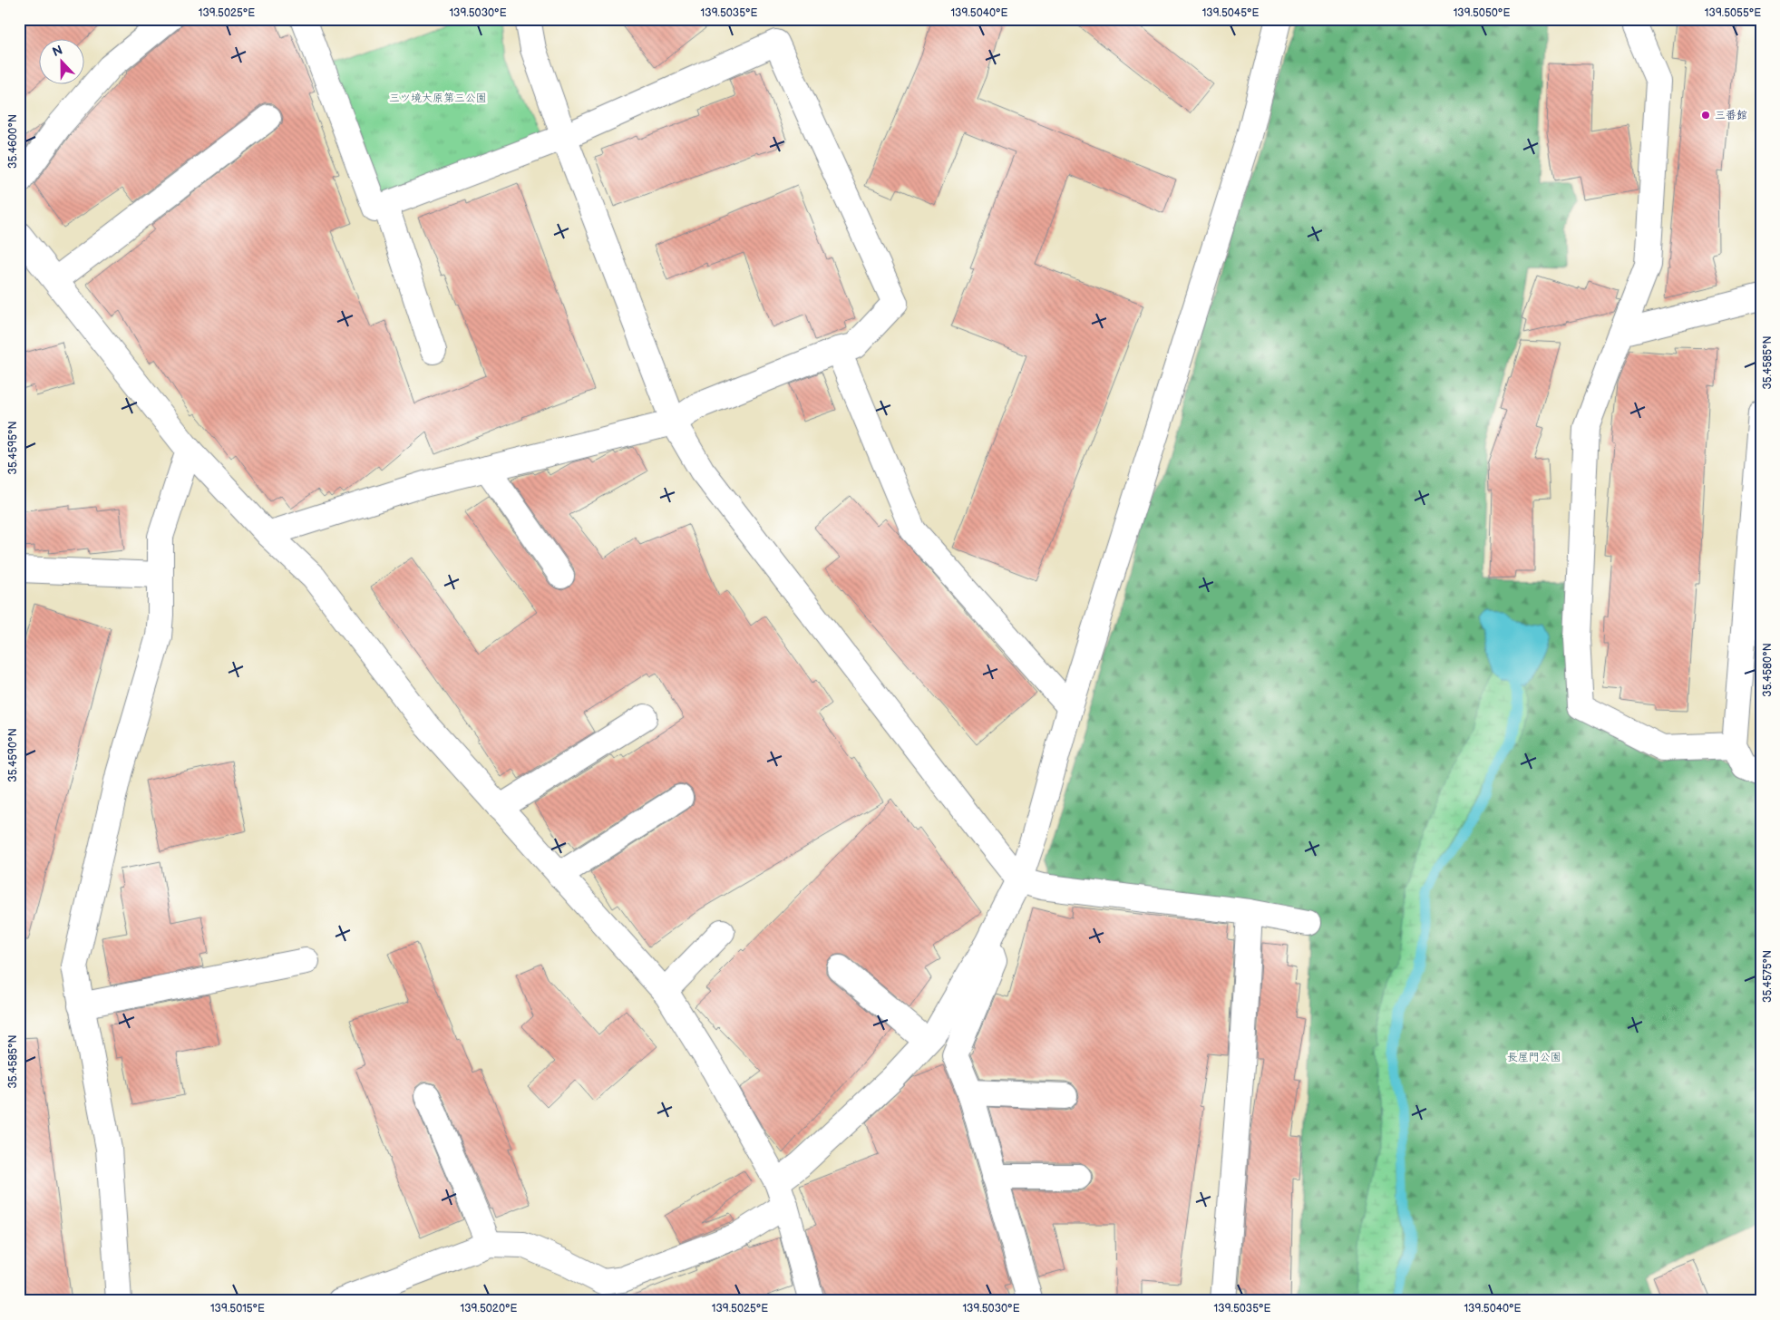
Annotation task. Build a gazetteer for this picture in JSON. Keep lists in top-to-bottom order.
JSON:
{
  "parks": ["三ツ境大原第三公園", "長屋門公園"],
  "places": ["三番館"],
  "north": "top",
  "coordinates": [
    "139.5025°E",
    "139.5030°E",
    "139.5035°E",
    "139.5040°E",
    "139.5045°E",
    "139.5050°E",
    "139.5055°E",
    "35.4600°N",
    "35.4585°N",
    "35.4595°N",
    "35.4580°N",
    "35.4590°N",
    "35.4575°N",
    "139.5015°E",
    "139.5020°E"
  ]
}
